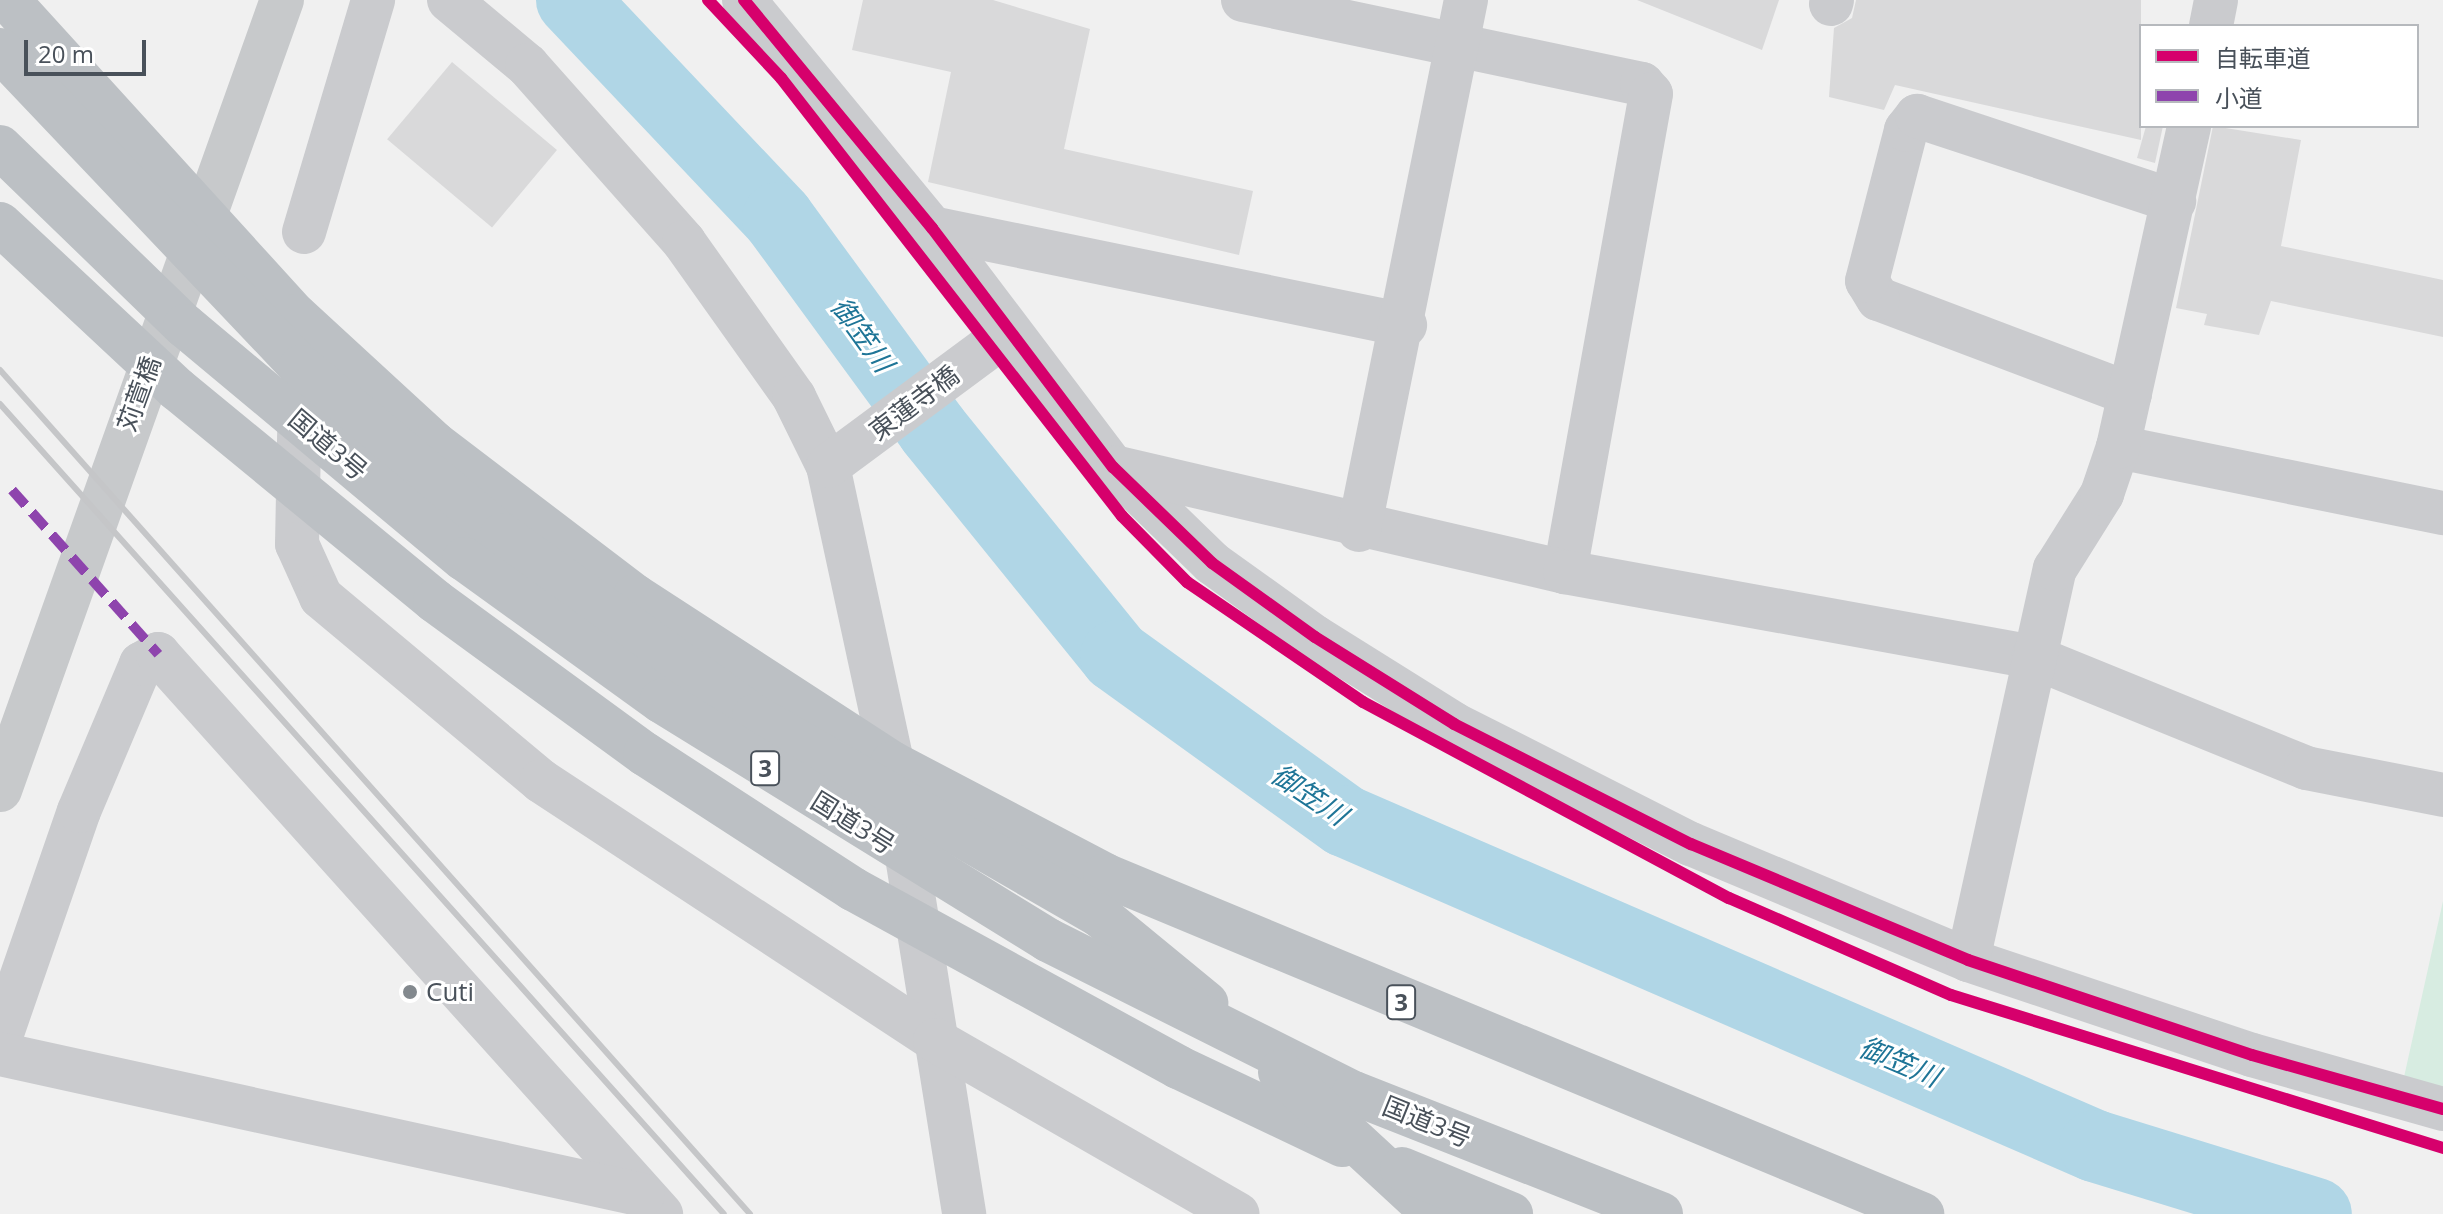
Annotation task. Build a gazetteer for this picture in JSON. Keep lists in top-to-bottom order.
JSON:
{
  "streets": {
    "highway": ["国道3号", "3"],
    "main road": ["苅萱橋"],
    "street": ["東蓮寺橋"]
  },
  "water": ["御笠川"],
  "places": ["Cuti"],
  "legend": ["自転車道", "小道"],
  "scale_bar": "20 m"
}
